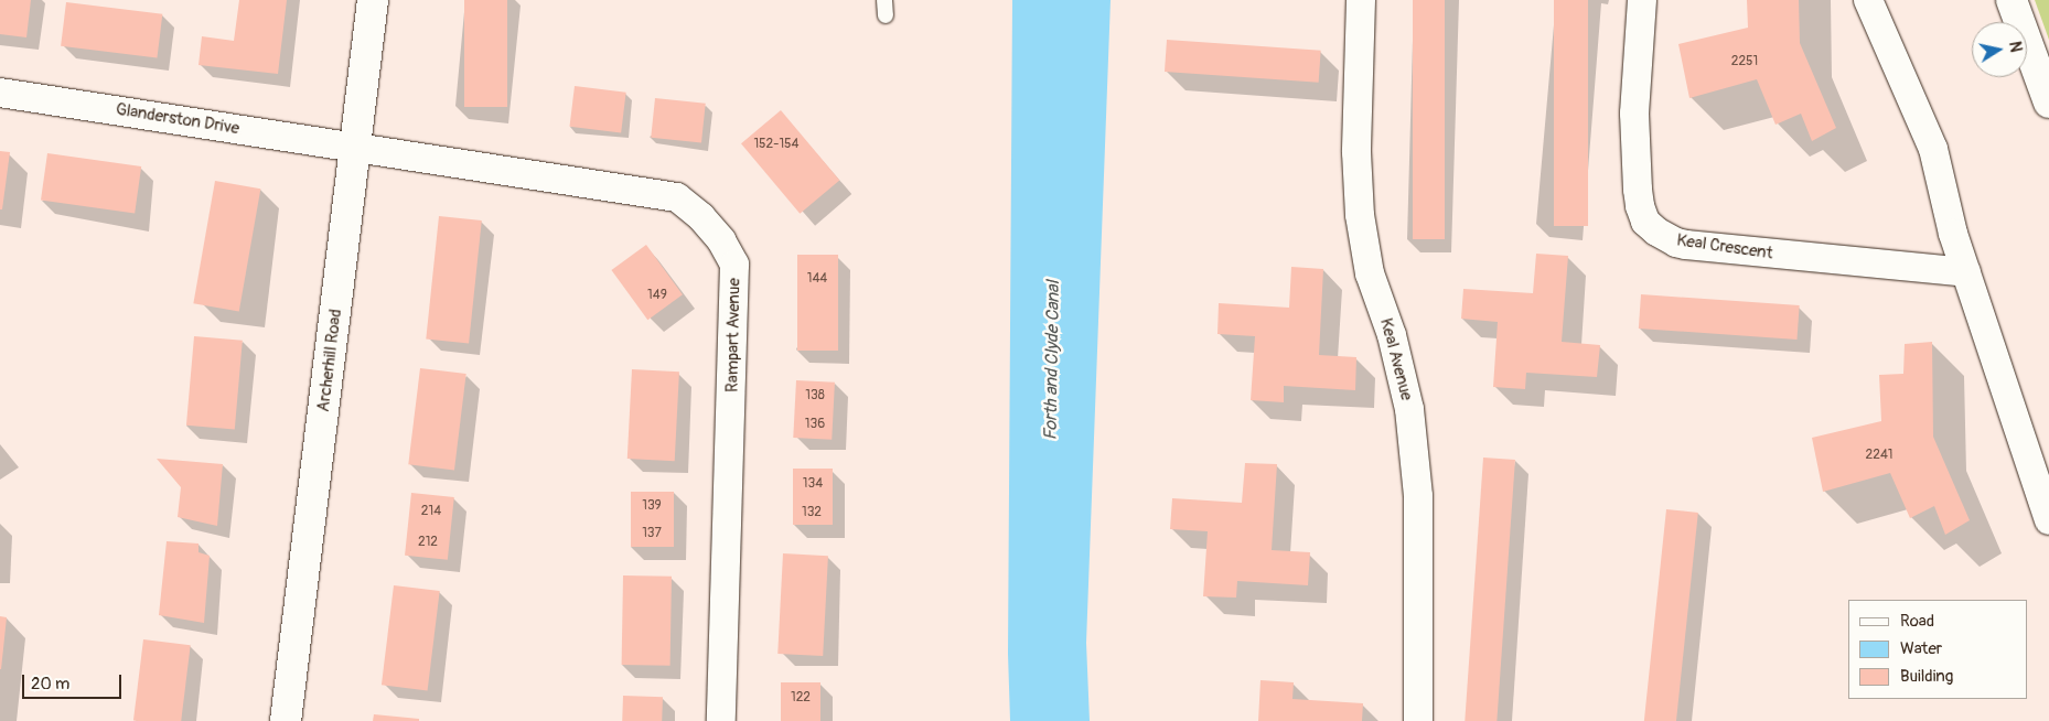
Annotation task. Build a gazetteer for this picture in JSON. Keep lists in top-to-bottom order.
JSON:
{
  "streets": {
    "street": [
      "Glanderston Drive",
      "Keal Crescent",
      "Rampart Avenue",
      "Keal Avenue",
      "Archerhill Road"
    ]
  },
  "crossings": [
    ["Glanderston Drive", "Rampart Avenue"],
    ["Glanderston Drive", "Archerhill Road"],
    ["Rampart Avenue", "Archerhill Road"]
  ],
  "water": ["Forth and Clyde Canal"],
  "house_numbers": [
    "2251",
    "152-154",
    "144",
    "149",
    "138",
    "136",
    "2241",
    "134",
    "139",
    "214",
    "132",
    "137",
    "212",
    "122"
  ],
  "legend": ["Road", "Water", "Building"],
  "scale_bar": "20 m",
  "north": "right"
}
